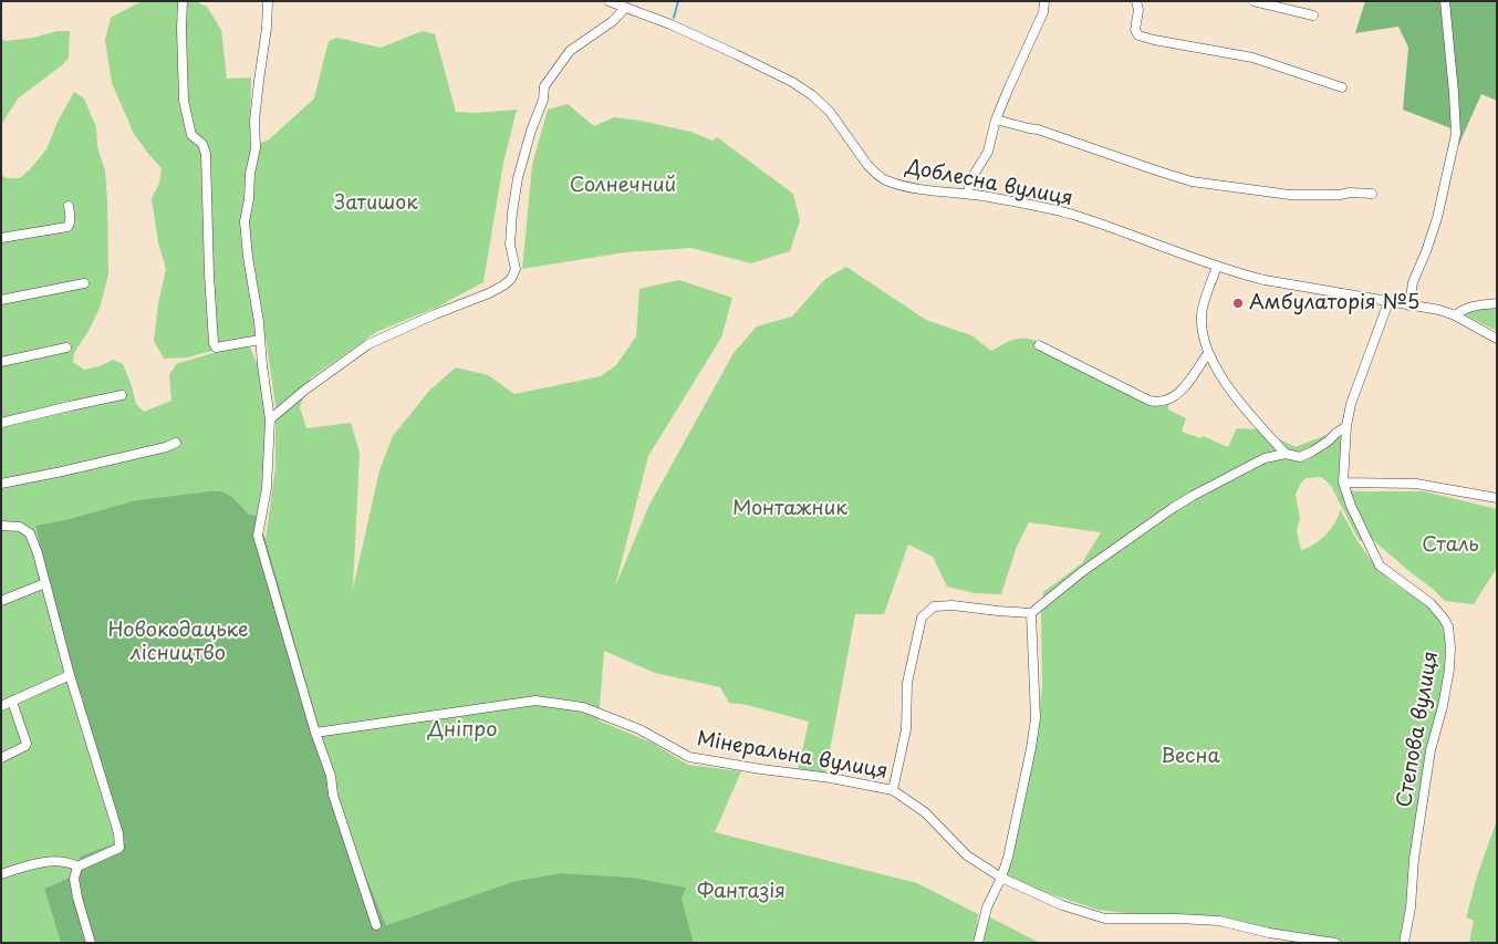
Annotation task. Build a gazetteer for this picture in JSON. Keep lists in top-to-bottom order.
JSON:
{
  "streets": {
    "street": ["Доблесна вулиця", "Степова вулиця", "Мінеральна вулиця"]
  },
  "crossings": [
    ["Доблесна вулиця", "Степова вулиця"]
  ],
  "parks": [
    "Солнечний",
    "Затишок",
    "Монтажник",
    "Сталь",
    "Новокодацьке лісництво",
    "Дніпро",
    "Весна",
    "Фантазія"
  ],
  "places": ["Амбулаторія №5"]
}
